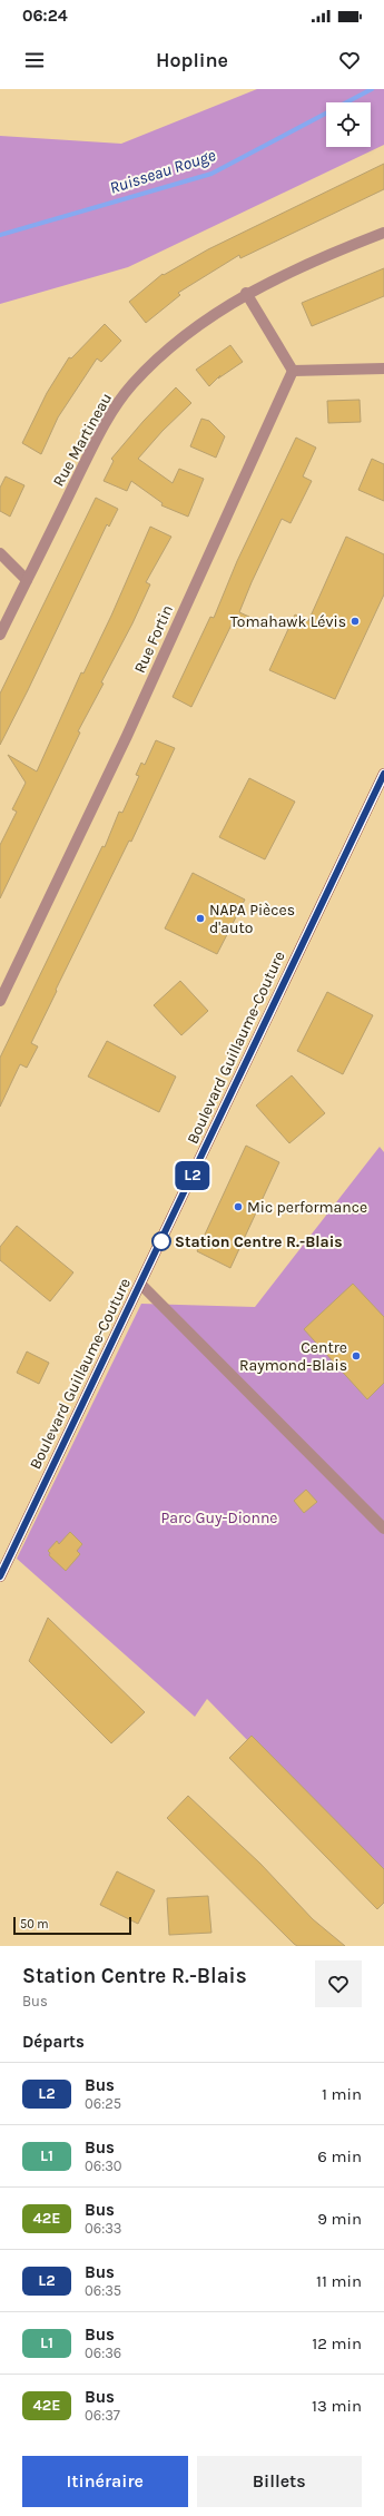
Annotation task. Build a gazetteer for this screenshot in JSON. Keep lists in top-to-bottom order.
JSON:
{
  "streets": {
    "main road": ["Boulevard Guillaume-Couture"],
    "street": ["Rue Martineau", "Rue Fortin"]
  },
  "water": ["Ruisseau Rouge"],
  "parks": ["Parc Guy-Dionne"],
  "places": [
    "Tomahawk Lévis",
    "NAPA Pièces d'auto",
    "Mic performance",
    "Station Centre R.-Blais",
    "Centre Raymond-Blais"
  ],
  "lines": ["bus line L2"],
  "scale_bar": "50 m",
  "page": {
    "status": "06:24",
    "header": "Hopline",
    "on_map": "L2",
    "scale": "50 m",
    "heading": [
      ["Station Centre R.-Blais", "Bus"],
      "Départs"
    ],
    "list": [
      {
        "mark": "L2",
        "name": "Bus",
        "note": "06:25",
        "value": "1 min"
      },
      {
        "mark": "L1",
        "name": "Bus",
        "note": "06:30",
        "value": "6 min"
      },
      {
        "mark": "42E",
        "name": "Bus",
        "note": "06:33",
        "value": "9 min"
      },
      {
        "mark": "L2",
        "name": "Bus",
        "note": "06:35",
        "value": "11 min"
      },
      {
        "mark": "L1",
        "name": "Bus",
        "note": "06:36",
        "value": "12 min"
      },
      {
        "mark": "42E",
        "name": "Bus",
        "note": "06:37",
        "value": "13 min"
      }
    ],
    "buttons": ["Itinéraire", "Billets"]
  }
}
